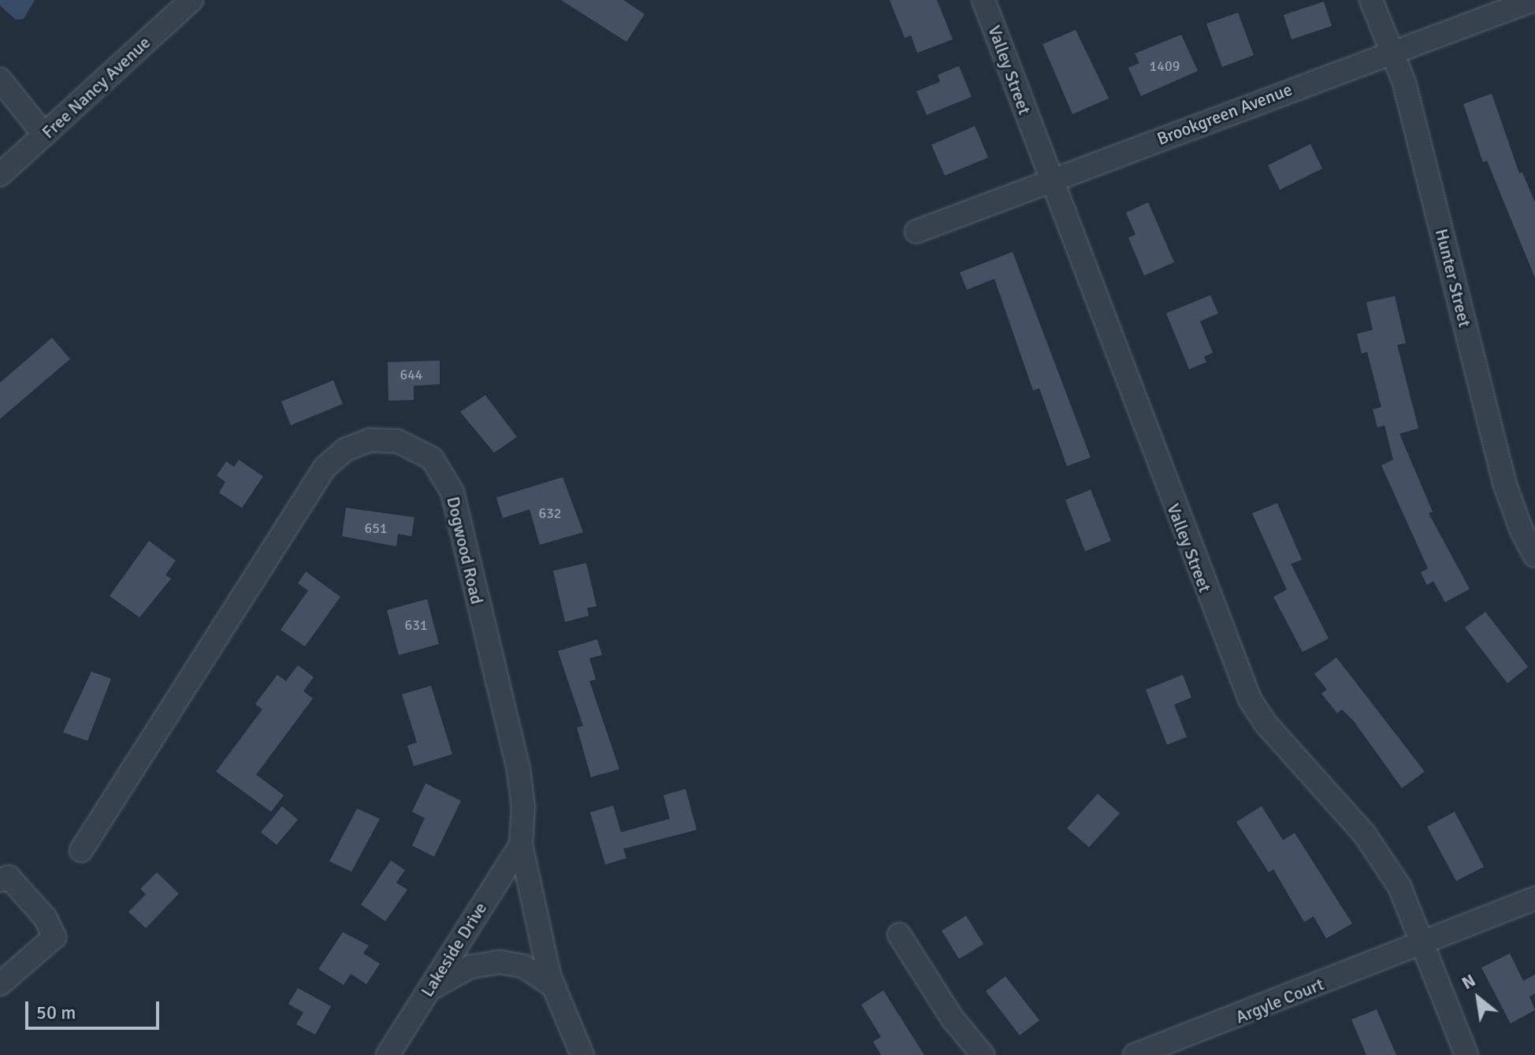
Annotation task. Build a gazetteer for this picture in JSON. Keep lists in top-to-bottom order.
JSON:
{
  "streets": {
    "street": [
      "Valley Street",
      "Free Nancy Avenue",
      "Brookgreen Avenue",
      "Hunter Street",
      "Dogwood Road",
      "Lakeside Drive",
      "Argyle Court"
    ]
  },
  "crossings": [
    ["Valley Street", "Brookgreen Avenue"],
    ["Valley Street", "Argyle Court"],
    ["Brookgreen Avenue", "Hunter Street"],
    ["Dogwood Road", "Lakeside Drive"]
  ],
  "house_numbers": [
    "1409",
    "644",
    "632",
    "651",
    "631"
  ],
  "scale_bar": "50 m",
  "north": "top left"
}
